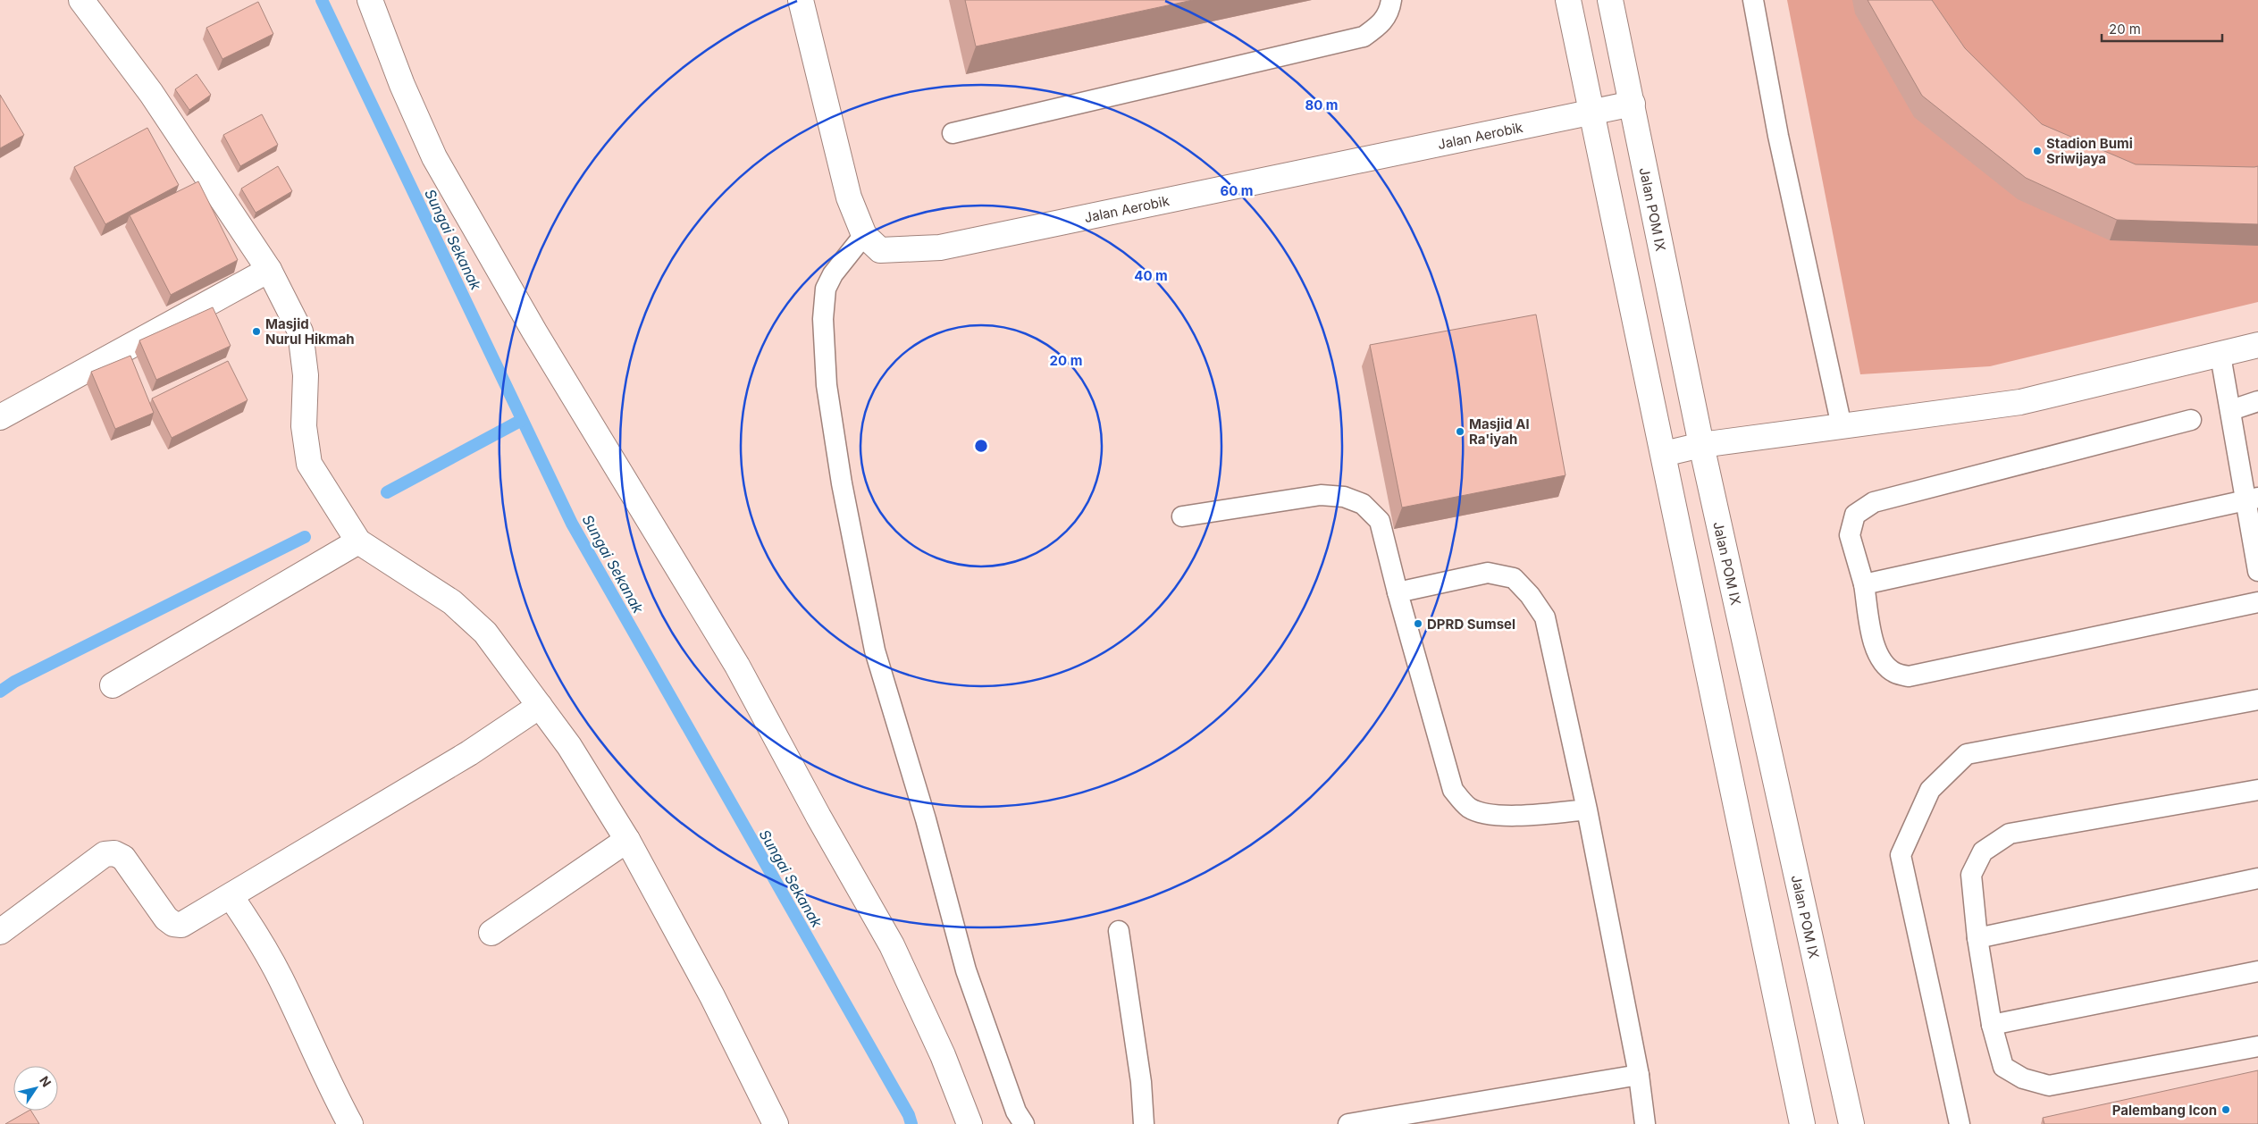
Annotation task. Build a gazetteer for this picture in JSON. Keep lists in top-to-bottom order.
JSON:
{
  "streets": {
    "street": ["Jalan Aerobik", "Jalan POM IX"]
  },
  "crossings": [
    ["Jalan Aerobik", "Jalan POM IX"]
  ],
  "water": ["Sungai Sekanak"],
  "places": [
    "Stadion Bumi Sriwijaya",
    "Masjid Nurul Hikmah",
    "Masjid Al Ra'iyah",
    "DPRD Sumsel",
    "Palembang Icon"
  ],
  "scale_bar": "20 m",
  "north": "top right",
  "rings": [
    "80 m",
    "60 m",
    "40 m",
    "20 m"
  ]
}
